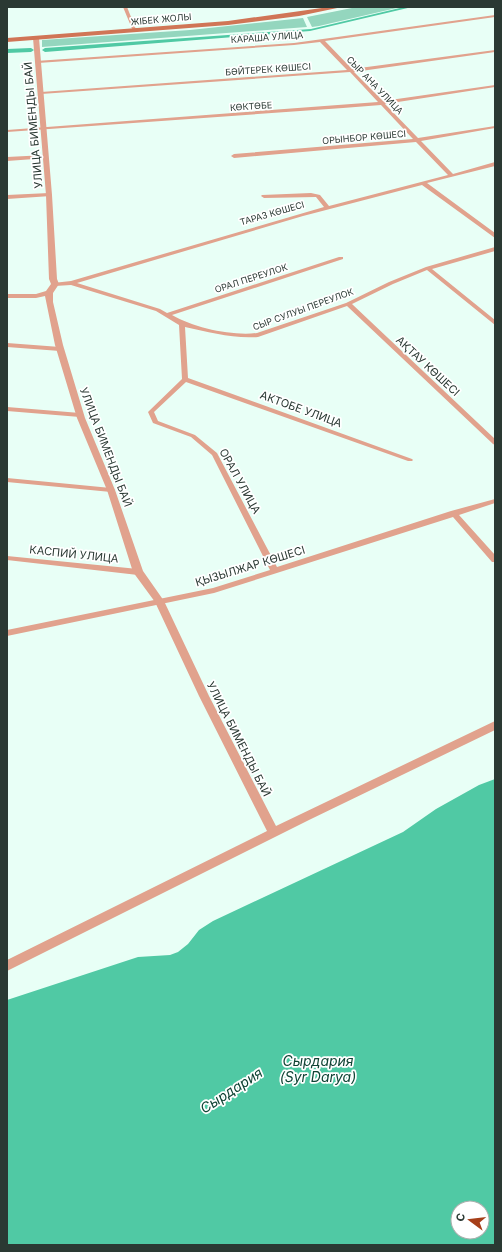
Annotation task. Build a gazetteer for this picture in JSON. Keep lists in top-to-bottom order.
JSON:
{
  "streets": {
    "main road": ["ЖІБЕК ЖОЛЫ"],
    "street": [
      "КАРАША УЛИЦА",
      "БӘЙТЕРЕК КӨШЕСІ",
      "СЫР АНА УЛИЦА",
      "КӨКТӨБЕ",
      "УЛИЦА БИМЕНДЫ БАЙ",
      "ОРЫНБОР КӨШЕСІ",
      "ТАРАЗ КӨШЕСІ",
      "ОРАЛ ПЕРЕУЛОК",
      "СЫР СУЛУЫ ПЕРЕУЛОК",
      "АҚТАУ КӨШЕСІ",
      "АКТОБЕ УЛИЦА",
      "ОРАЛ УЛИЦА",
      "КАСПИЙ УЛИЦА",
      "ҚЫЗЫЛЖАР КӨШЕСІ"
    ]
  },
  "crossings": [
    ["ЖІБЕК ЖОЛЫ", "УЛИЦА БИМЕНДЫ БАЙ"],
    ["КАРАША УЛИЦА", "СЫР АНА УЛИЦА"],
    ["КАРАША УЛИЦА", "УЛИЦА БИМЕНДЫ БАЙ"],
    ["БӘЙТЕРЕК КӨШЕСІ", "СЫР АНА УЛИЦА"],
    ["БӘЙТЕРЕК КӨШЕСІ", "УЛИЦА БИМЕНДЫ БАЙ"],
    ["СЫР АНА УЛИЦА", "КӨКТӨБЕ"],
    ["СЫР АНА УЛИЦА", "ОРЫНБОР КӨШЕСІ"],
    ["СЫР АНА УЛИЦА", "ТАРАЗ КӨШЕСІ"],
    ["КӨКТӨБЕ", "УЛИЦА БИМЕНДЫ БАЙ"],
    ["УЛИЦА БИМЕНДЫ БАЙ", "ТАРАЗ КӨШЕСІ"],
    ["УЛИЦА БИМЕНДЫ БАЙ", "КАСПИЙ УЛИЦА"],
    ["УЛИЦА БИМЕНДЫ БАЙ", "ҚЫЗЫЛЖАР КӨШЕСІ"],
    ["СЫР СУЛУЫ ПЕРЕУЛОК", "АҚТАУ КӨШЕСІ"],
    ["АКТОБЕ УЛИЦА", "ОРАЛ УЛИЦА"],
    ["ОРАЛ УЛИЦА", "ҚЫЗЫЛЖАР КӨШЕСІ"]
  ],
  "water": ["Сырдария (Syr Darya)", "Сырдария"],
  "north": "left"
}
